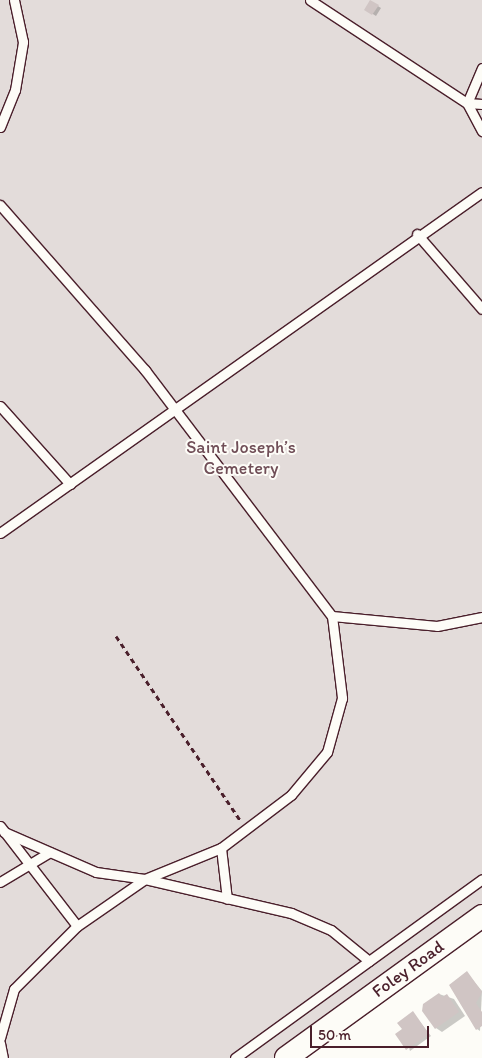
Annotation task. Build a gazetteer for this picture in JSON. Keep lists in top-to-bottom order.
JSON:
{
  "streets": {
    "street": ["Foley Road"]
  },
  "parks": ["Saint Joseph’s Cemetery"],
  "scale_bar": "50 m"
}
